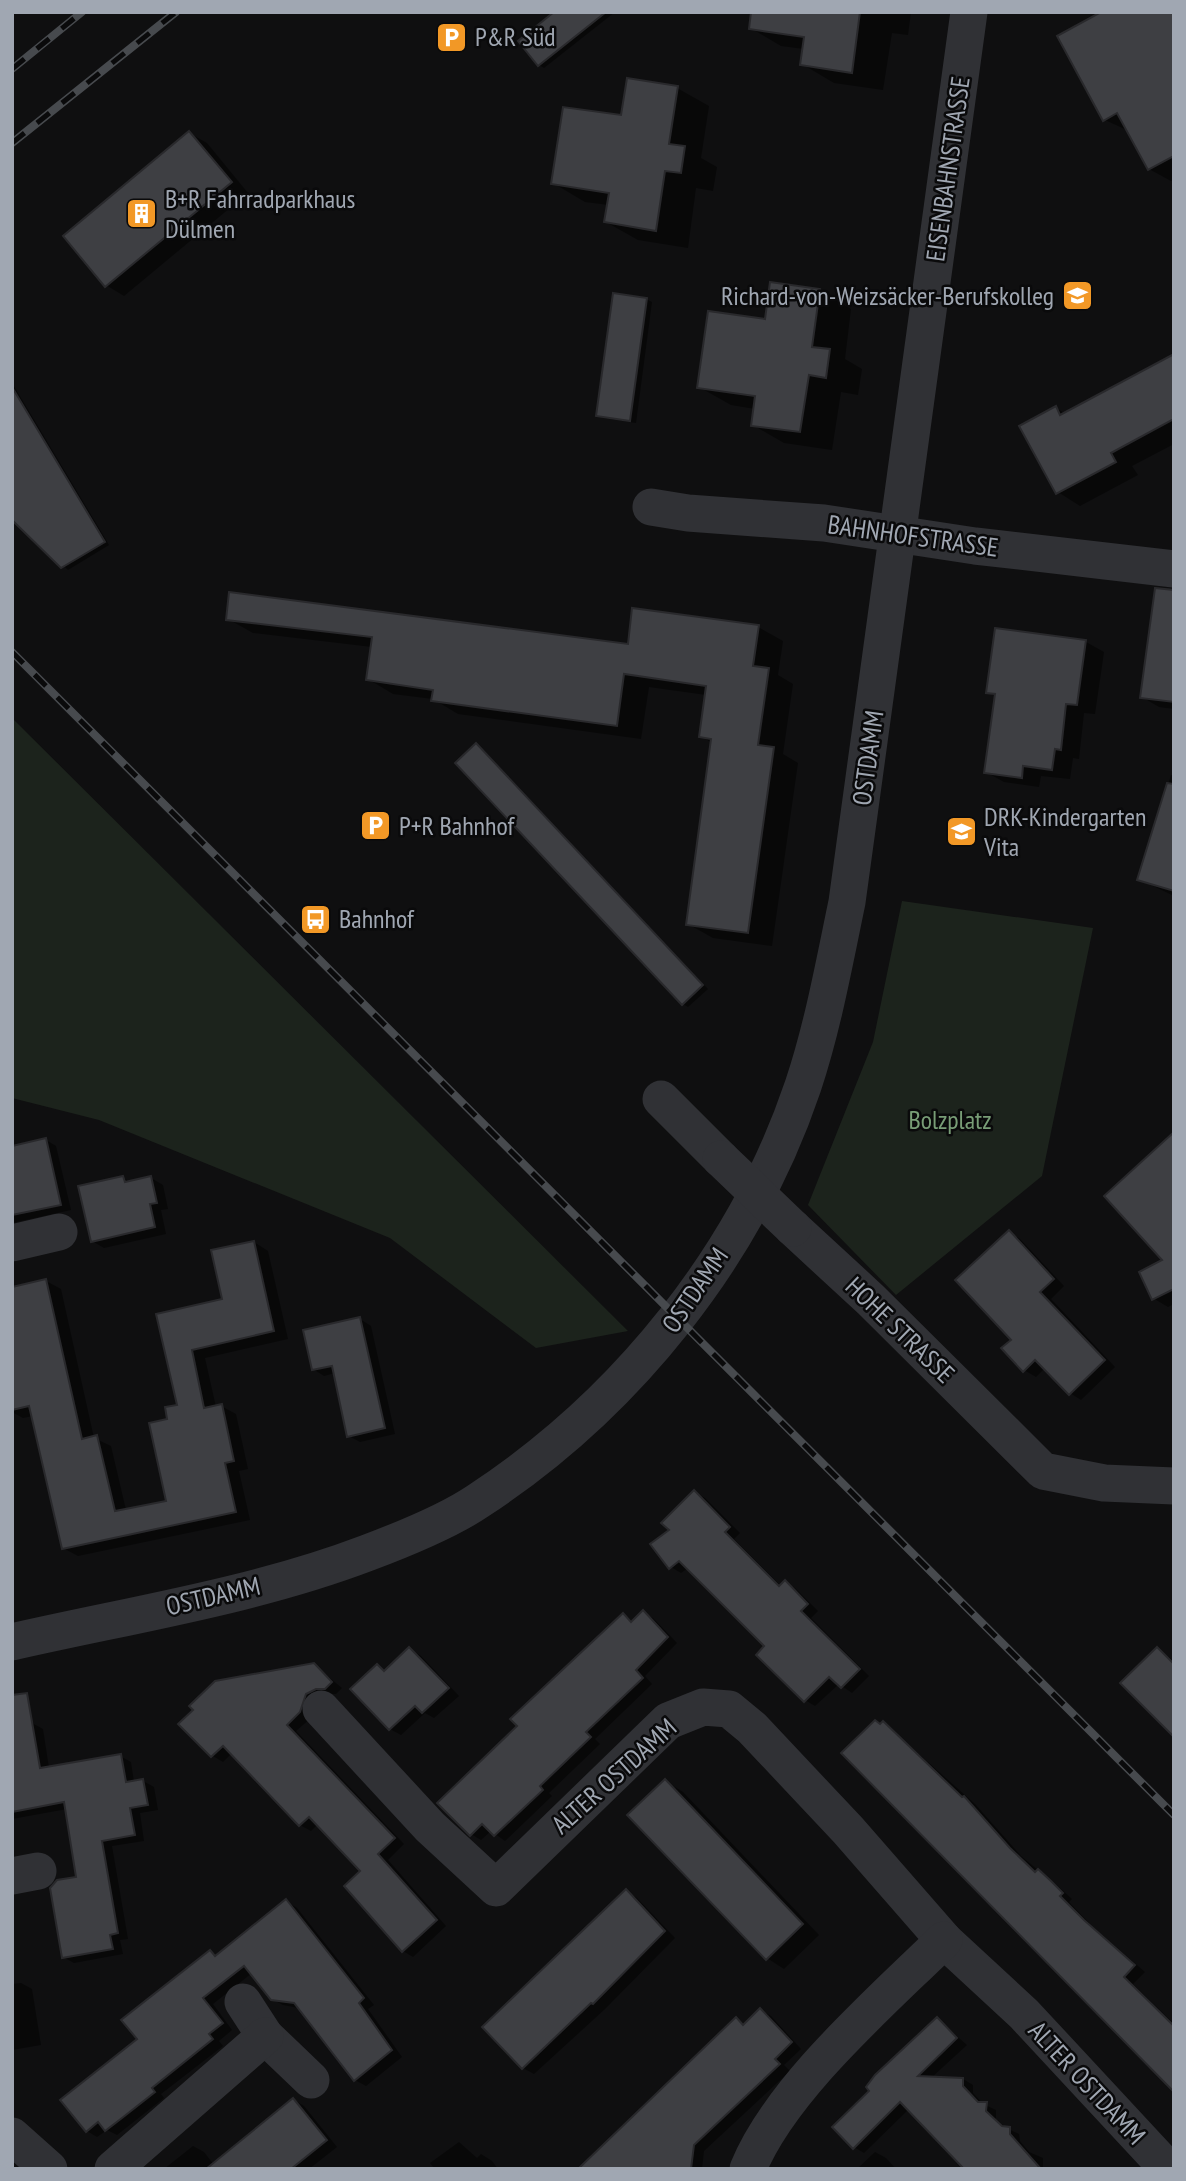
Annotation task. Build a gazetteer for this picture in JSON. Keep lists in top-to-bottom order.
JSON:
{
  "streets": {
    "street": [
      "EISENBAHNSTRASSE",
      "BAHNHOFSTRASSE",
      "OSTDAMM",
      "HOHE STRASSE",
      "ALTER OSTDAMM"
    ]
  },
  "crossings": [
    ["EISENBAHNSTRASSE", "BAHNHOFSTRASSE"],
    ["EISENBAHNSTRASSE", "OSTDAMM"],
    ["BAHNHOFSTRASSE", "OSTDAMM"]
  ],
  "parks": ["Bolzplatz"],
  "places": {
    "parking": ["P&R Süd", "P+R Bahnhof"],
    "building": ["B+R Fahrradparkhaus Dülmen"],
    "school or university": ["Richard-von-Weizsäcker-Berufskolleg", "DRK-Kindergarten Vita"],
    "bus stop": ["Bahnhof"]
  }
}
